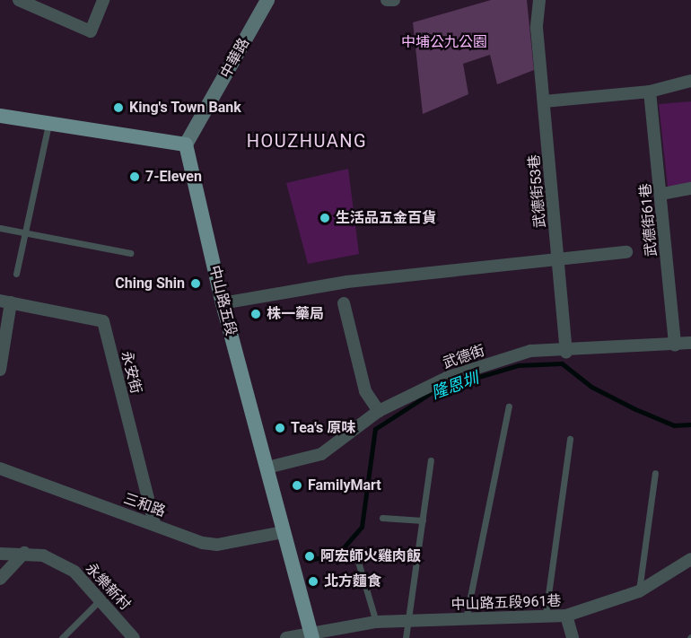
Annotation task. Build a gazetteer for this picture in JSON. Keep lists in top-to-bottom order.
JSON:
{
  "streets": {
    "main road": ["中華路", "中山路五段"],
    "street": [
      "武德街53巷",
      "武德街61巷",
      "武德街",
      "永安街",
      "三和路",
      "永樂新村",
      "中山路五段961巷"
    ]
  },
  "crossings": [
    ["中華路", "中山路五段"],
    ["武德街53巷", "武德街"],
    ["武德街61巷", "武德街"],
    ["中山路五段", "武德街"],
    ["中山路五段", "三和路"],
    ["中山路五段", "中山路五段961巷"],
    ["永安街", "三和路"]
  ],
  "districts": ["HOUZHUANG"],
  "water": ["隆恩圳"],
  "parks": ["中埔公九公園"],
  "places": [
    "King's Town Bank",
    "7-Eleven",
    "生活品五金百貨",
    "Ching Shin",
    "株一藥局",
    "Tea's 原味",
    "FamilyMart",
    "阿宏師火雞肉飯",
    "北方麵食"
  ]
}
